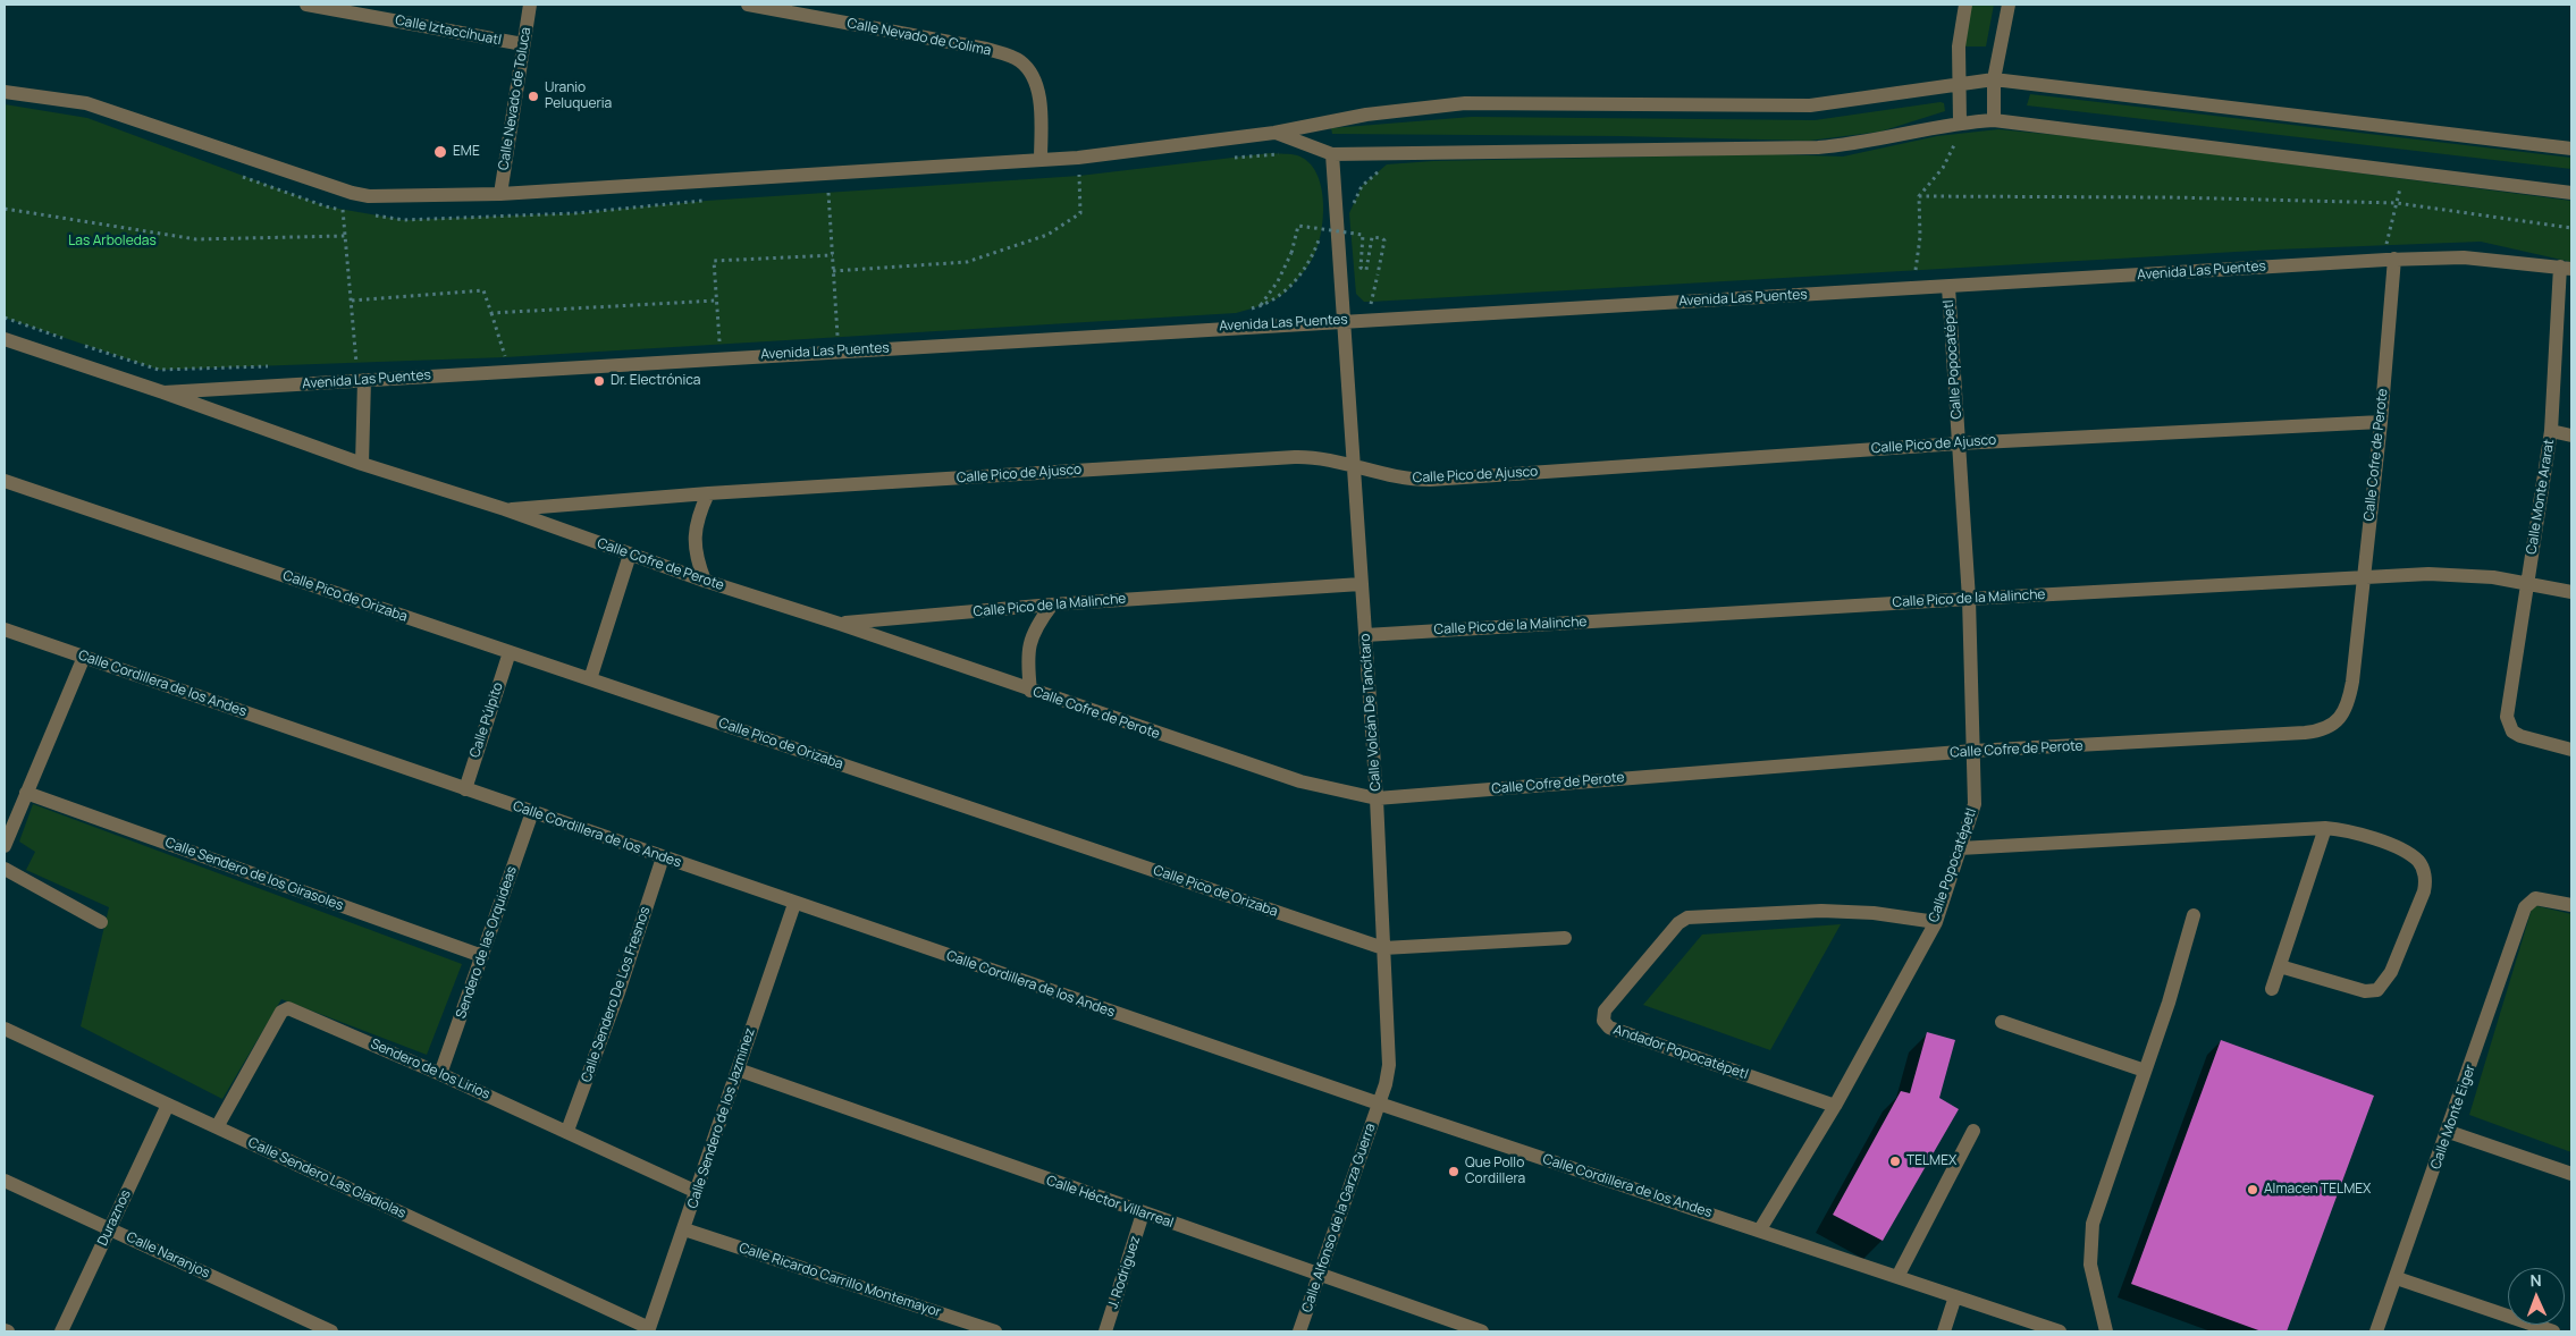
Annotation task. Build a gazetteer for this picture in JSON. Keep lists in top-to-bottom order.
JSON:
{
  "streets": {
    "street": [
      "Calle Iztaccíhuatl",
      "Calle Nevado de Colima",
      "Calle Nevado de Toluca",
      "Avenida Las Puentes",
      "Calle Popocatépetl",
      "Calle Pico de Ajusco",
      "Calle Cofre de Perote",
      "Calle Monte Ararat",
      "Calle Pico de Orizaba",
      "Calle Pico de la Malinche",
      "Calle Cordillera de los Andes",
      "Calle Volcán De Tancítaro",
      "Calle Púlpito",
      "Calle Sendero de los Girasoles",
      "Sendero de las Orquideas",
      "Calle Sendero De Los Fresnos",
      "Andador Popocatépetl",
      "Sendero de los Lirios",
      "Calle Monte Eiger",
      "Calle Sendero de los Jazminez",
      "Calle Sendero Las Gladiolas",
      "Calle Héctor Villarreal",
      "Duraznos",
      "Calle Alfonso de la Garza Guerra",
      "Calle Naranjos",
      "J. Rodriguez",
      "Calle Ricardo Carrillo Montemayor"
    ]
  },
  "crossings": [
    ["Calle Iztaccíhuatl", "Calle Nevado de Toluca"],
    ["Avenida Las Puentes", "Calle Popocatépetl"],
    ["Avenida Las Puentes", "Calle Cofre de Perote"],
    ["Avenida Las Puentes", "Calle Monte Ararat"],
    ["Avenida Las Puentes", "Calle Volcán De Tancítaro"],
    ["Calle Popocatépetl", "Calle Pico de Ajusco"],
    ["Calle Popocatépetl", "Calle Cofre de Perote"],
    ["Calle Popocatépetl", "Calle Pico de la Malinche"],
    ["Calle Popocatépetl", "Calle Cordillera de los Andes"],
    ["Calle Popocatépetl", "Andador Popocatépetl"],
    ["Calle Pico de Ajusco", "Calle Cofre de Perote"],
    ["Calle Pico de Ajusco", "Calle Volcán De Tancítaro"],
    ["Calle Cofre de Perote", "Calle Pico de la Malinche"],
    ["Calle Cofre de Perote", "Calle Volcán De Tancítaro"],
    ["Calle Monte Ararat", "Calle Pico de la Malinche"],
    ["Calle Pico de Orizaba", "Calle Volcán De Tancítaro"],
    ["Calle Pico de Orizaba", "Calle Púlpito"],
    ["Calle Pico de la Malinche", "Calle Volcán De Tancítaro"],
    ["Calle Cordillera de los Andes", "Calle Volcán De Tancítaro"],
    ["Calle Cordillera de los Andes", "Calle Púlpito"],
    ["Calle Cordillera de los Andes", "Sendero de las Orquideas"],
    ["Calle Cordillera de los Andes", "Calle Sendero De Los Fresnos"],
    ["Calle Cordillera de los Andes", "Calle Sendero de los Jazminez"],
    ["Calle Cordillera de los Andes", "Calle Alfonso de la Garza Guerra"],
    ["Calle Volcán De Tancítaro", "Calle Alfonso de la Garza Guerra"],
    ["Calle Sendero de los Girasoles", "Sendero de las Orquideas"],
    ["Sendero de las Orquideas", "Sendero de los Lirios"],
    ["Calle Sendero De Los Fresnos", "Sendero de los Lirios"],
    ["Sendero de los Lirios", "Calle Sendero de los Jazminez"],
    ["Sendero de los Lirios", "Calle Sendero Las Gladiolas"],
    ["Calle Sendero de los Jazminez", "Calle Sendero Las Gladiolas"],
    ["Calle Sendero de los Jazminez", "Calle Héctor Villarreal"],
    ["Calle Sendero de los Jazminez", "Calle Ricardo Carrillo Montemayor"],
    ["Calle Sendero Las Gladiolas", "Duraznos"],
    ["Calle Héctor Villarreal", "Calle Alfonso de la Garza Guerra"],
    ["Calle Héctor Villarreal", "J. Rodriguez"],
    ["Duraznos", "Calle Naranjos"]
  ],
  "parks": ["Las Arboledas"],
  "places": [
    "Uranio Peluqueria",
    "EME",
    "Dr. Electrónica",
    "TELMEX",
    "Que Pollo Cordillera",
    "Almacen TELMEX"
  ],
  "north": "top"
}
